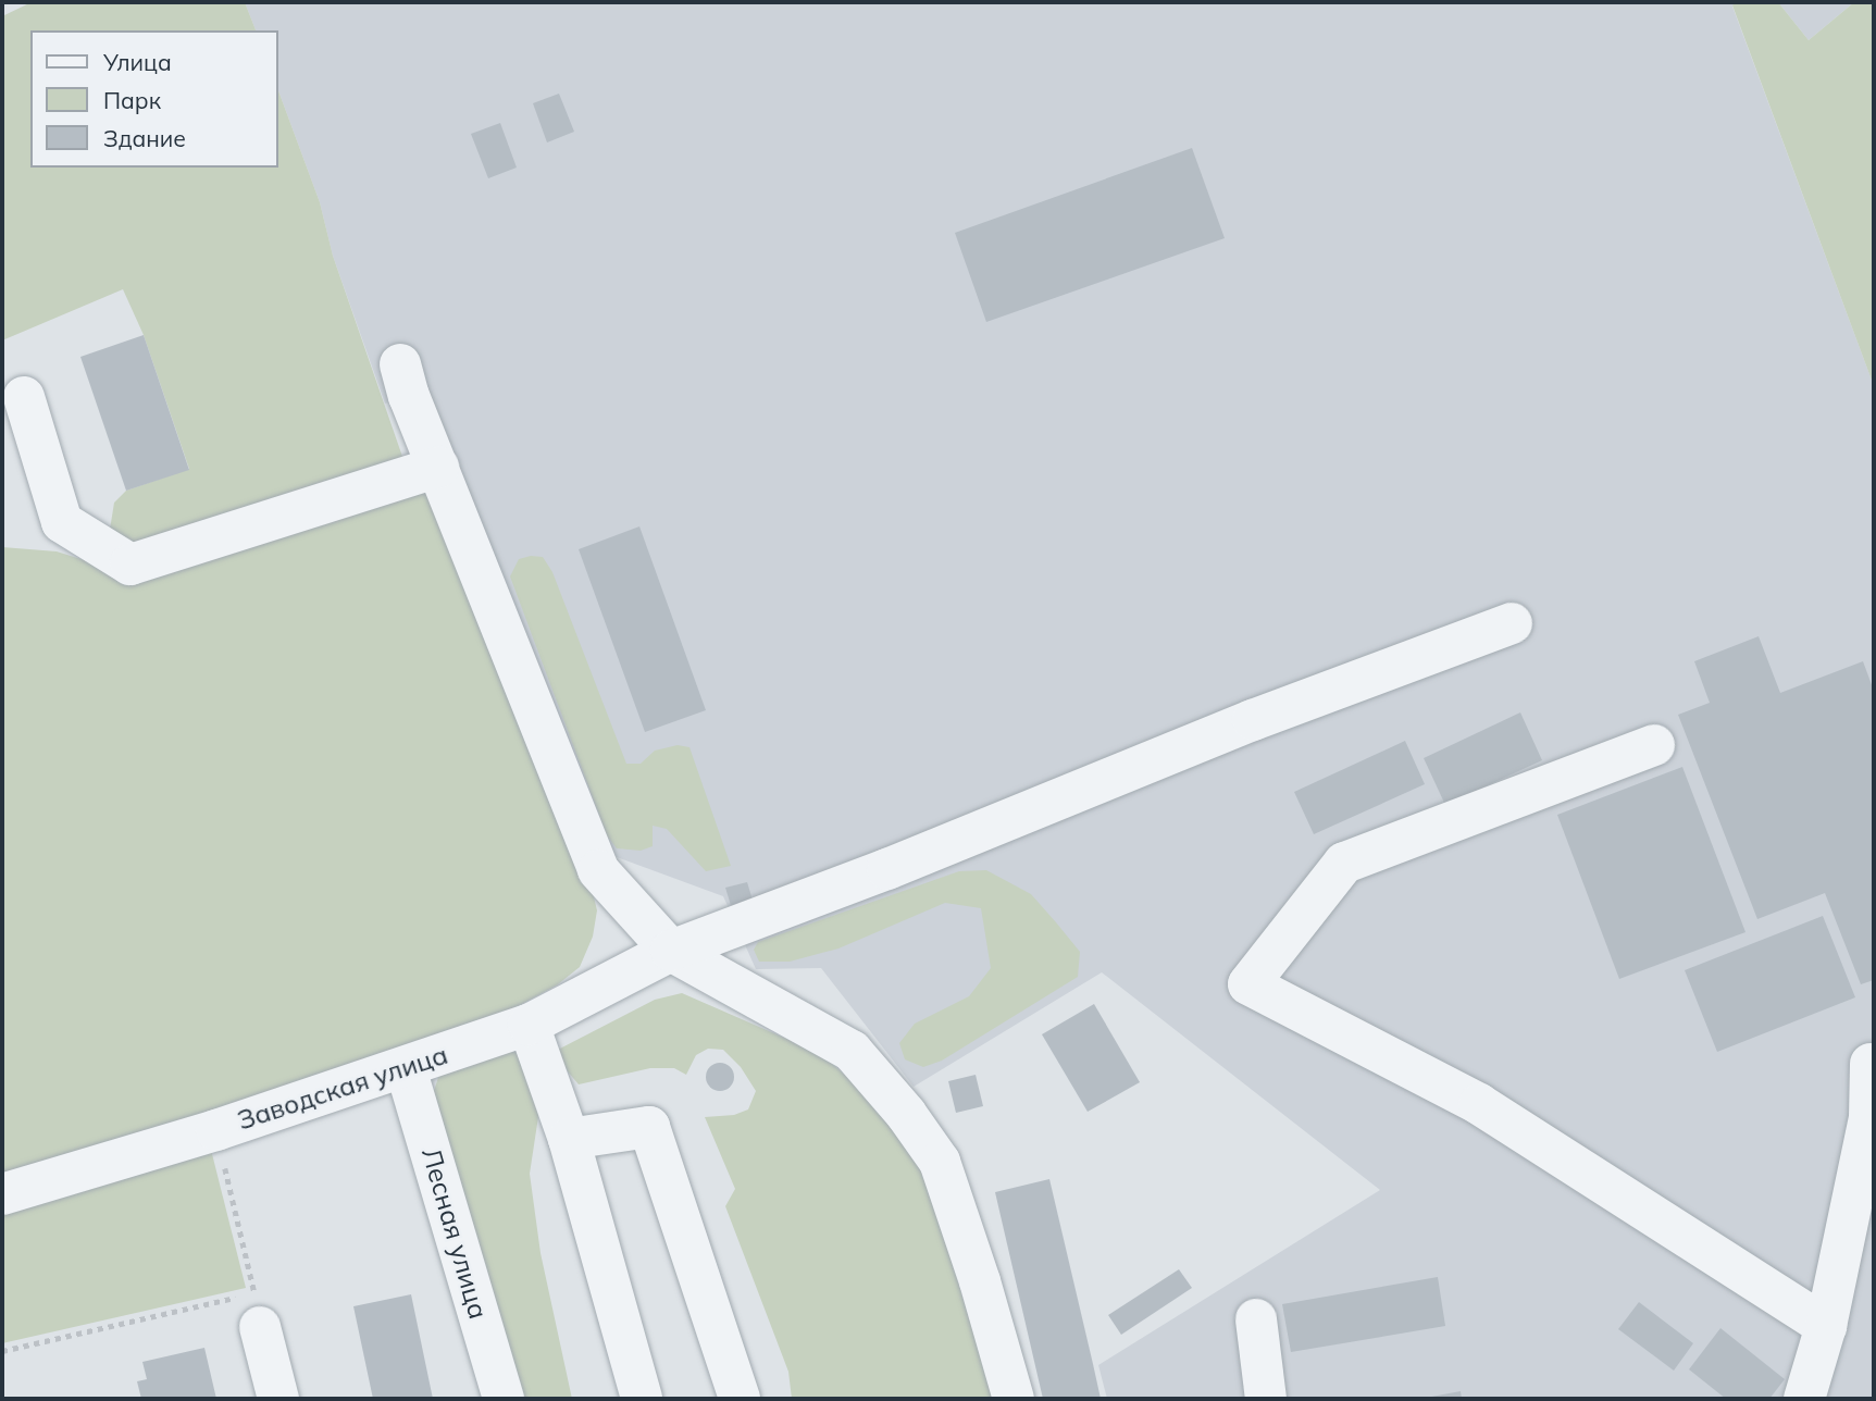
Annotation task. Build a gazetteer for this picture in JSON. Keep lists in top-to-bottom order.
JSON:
{
  "streets": {
    "street": ["Заводская улица", "Лесная улица"]
  },
  "crossings": [
    ["Заводская улица", "Лесная улица"]
  ],
  "legend": ["Улица", "Парк", "Здание"]
}
